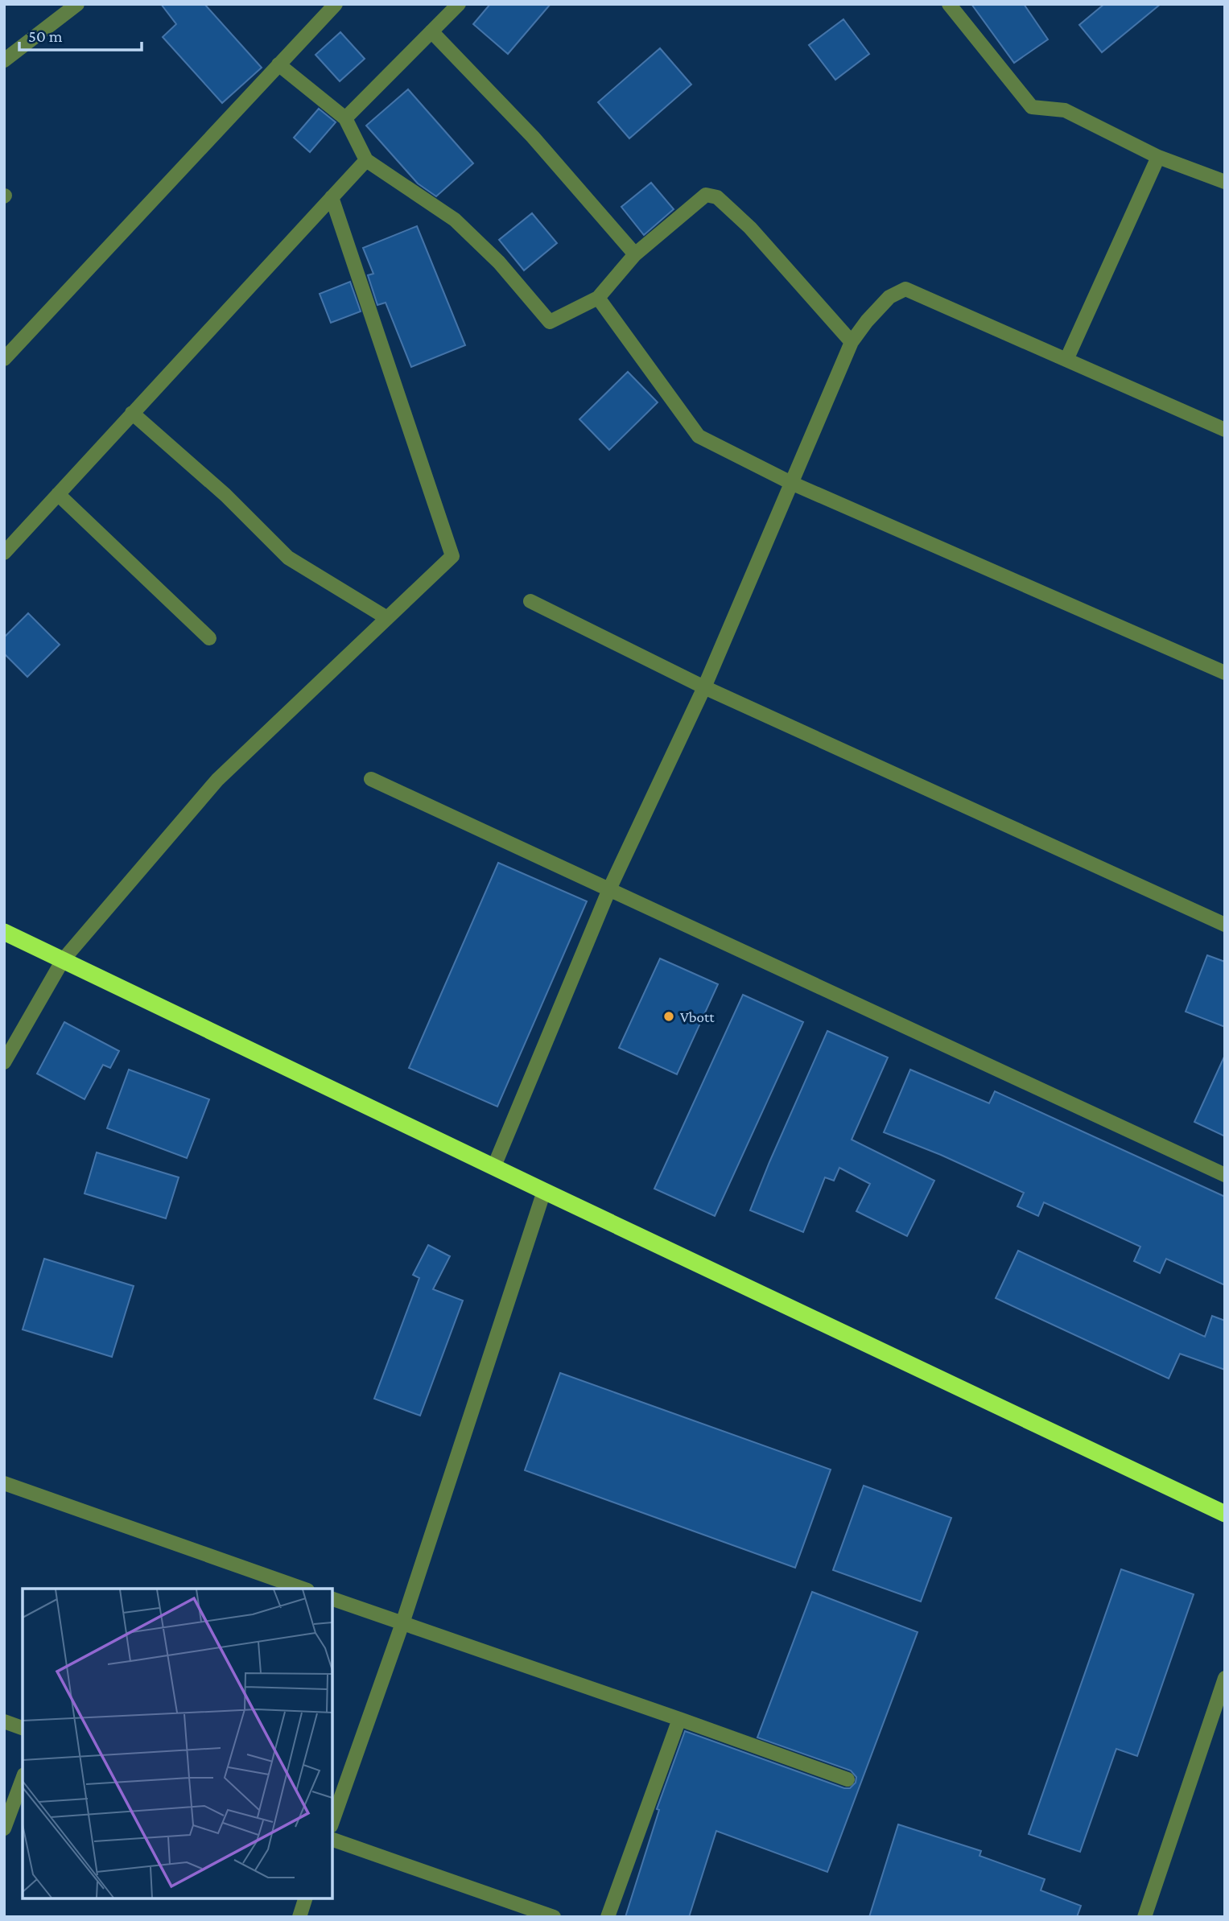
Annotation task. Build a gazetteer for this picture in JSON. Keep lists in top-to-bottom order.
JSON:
{
  "places": ["Vbott"],
  "scale_bar": "50 m"
}
